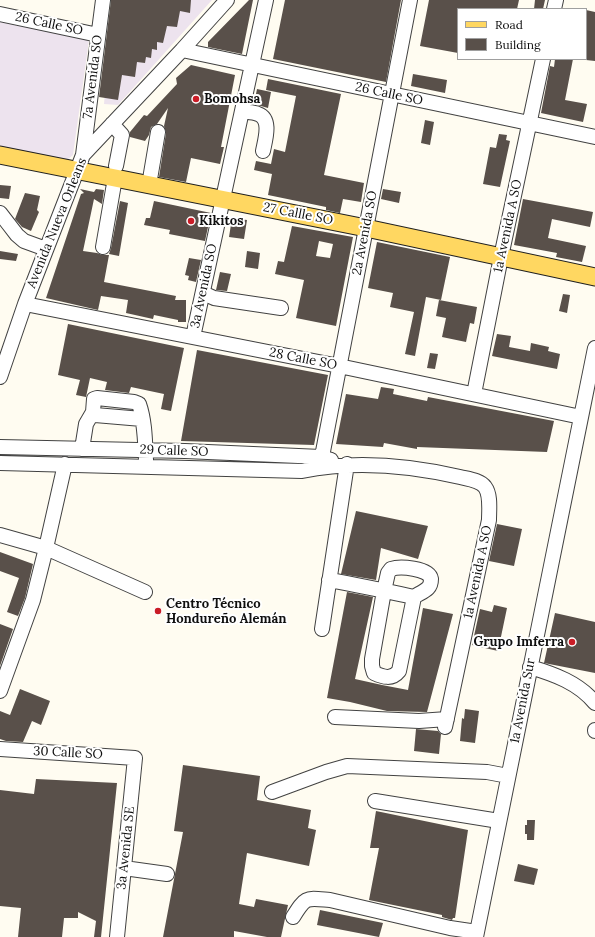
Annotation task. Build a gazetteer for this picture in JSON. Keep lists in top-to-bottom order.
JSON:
{
  "streets": {
    "main road": ["27 Callle SO"],
    "street": [
      "26 Calle SO",
      "7a Avenida SO",
      "Avenida Nueva Orleans",
      "1a Avenida A SO",
      "2a Avenida SO",
      "3a Avenida SO",
      "28 Calle SO",
      "29 Calle SO",
      "1a Avenida Sur",
      "30 Calle SO",
      "3a Avenida SE"
    ]
  },
  "crossings": [
    ["26 Calle SO", "7a Avenida SO"],
    ["26 Calle SO", "Avenida Nueva Orleans"],
    ["26 Calle SO", "1a Avenida A SO"],
    ["26 Calle SO", "2a Avenida SO"],
    ["26 Calle SO", "3a Avenida SO"],
    ["7a Avenida SO", "Avenida Nueva Orleans"],
    ["27 Callle SO", "Avenida Nueva Orleans"],
    ["27 Callle SO", "1a Avenida A SO"],
    ["27 Callle SO", "2a Avenida SO"],
    ["27 Callle SO", "3a Avenida SO"],
    ["Avenida Nueva Orleans", "28 Calle SO"],
    ["1a Avenida A SO", "28 Calle SO"],
    ["1a Avenida A SO", "29 Calle SO"],
    ["2a Avenida SO", "28 Calle SO"],
    ["2a Avenida SO", "29 Calle SO"],
    ["3a Avenida SO", "28 Calle SO"],
    ["28 Calle SO", "1a Avenida Sur"],
    ["30 Calle SO", "3a Avenida SE"]
  ],
  "places": [
    "Bomohsa",
    "Kikitos",
    "Centro Técnico Hondureño Alemán",
    "Grupo Imferra"
  ],
  "legend": ["Road", "Building"]
}
